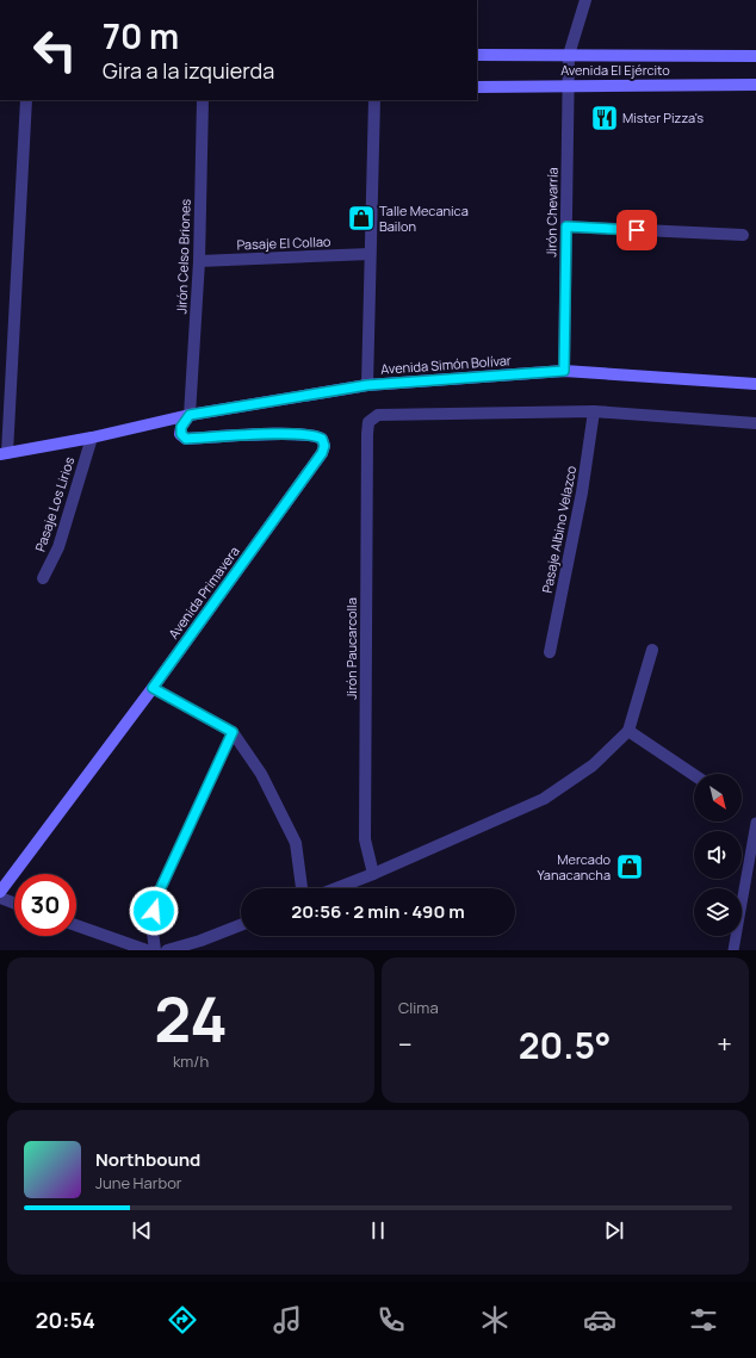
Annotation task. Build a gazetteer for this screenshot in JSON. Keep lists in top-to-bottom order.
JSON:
{
  "streets": {
    "street": [
      "Avenida El Ejército",
      "Jirón Chevarría",
      "Pasaje El Collao",
      "Jirón Celso Briones",
      "Avenida Simón Bolívar",
      "Pasaje Los Lirios",
      "Pasaje Albino Velazco",
      "Avenida Primavera",
      "Jirón Paucarcolla"
    ]
  },
  "crossings": [
    ["Avenida El Ejército", "Jirón Chevarría"],
    ["Jirón Chevarría", "Avenida Simón Bolívar"],
    ["Pasaje El Collao", "Jirón Celso Briones"],
    ["Jirón Celso Briones", "Avenida Simón Bolívar"],
    ["Jirón Celso Briones", "Avenida Primavera"],
    ["Avenida Simón Bolívar", "Pasaje Los Lirios"],
    ["Avenida Simón Bolívar", "Avenida Primavera"],
    ["Pasaje Albino Velazco", "Jirón Paucarcolla"]
  ],
  "places": {
    "restaurant": ["Mister Pizza's"],
    "shop": ["Talle Mecanica Bailon", "Mercado Yanacancha"]
  },
  "north": "bottom right",
  "page": {
    "turn": ["70 m", "Gira a la izquierda"],
    "limit": "30",
    "trip": "20:56 · 2 min · 490 m",
    "tile": [
      ["24", "km/h"],
      "Clima"
    ],
    "heat": ["−", "20.5°", "+"],
    "song": ["Northbound", "June Harbor"],
    "tabs": "20:54"
  }
}
